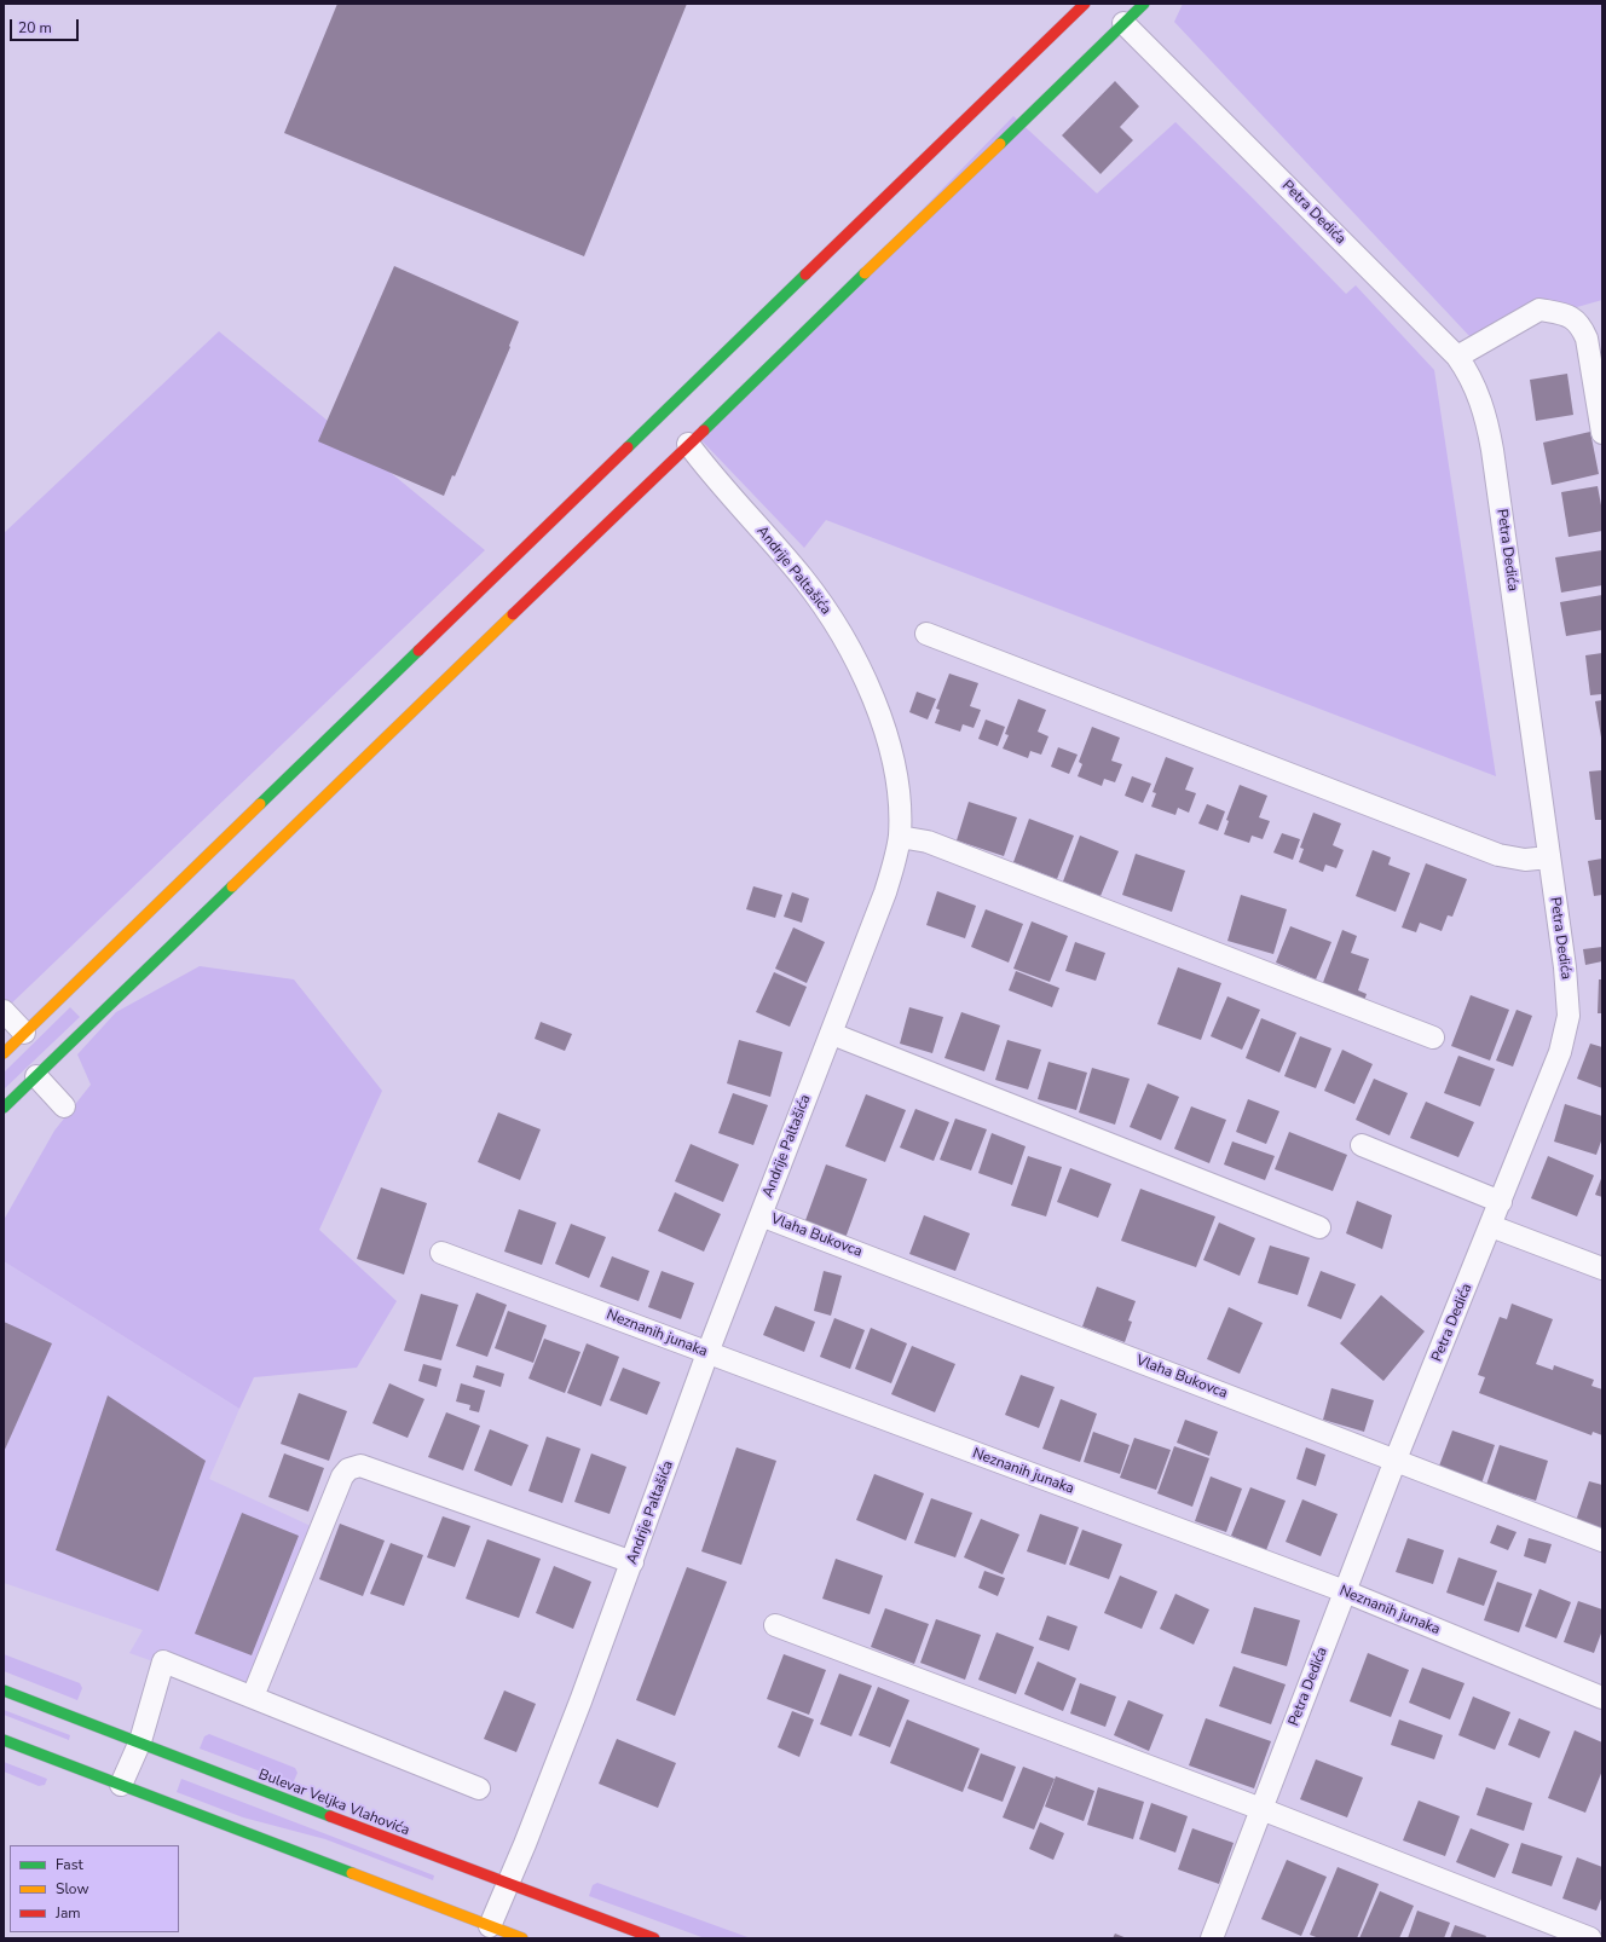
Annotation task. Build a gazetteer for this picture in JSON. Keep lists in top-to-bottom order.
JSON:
{
  "streets": {
    "main road": ["Bulevar Veljka Vlahovića"],
    "street": [
      "Petra Dedića",
      "Andrije Paltašića",
      "Vlaha Bukovca",
      "Neznanih junaka"
    ]
  },
  "crossings": [
    ["Petra Dedića", "Vlaha Bukovca"],
    ["Petra Dedića", "Neznanih junaka"],
    ["Andrije Paltašića", "Vlaha Bukovca"],
    ["Andrije Paltašića", "Neznanih junaka"],
    ["Andrije Paltašića", "Bulevar Veljka Vlahovića"]
  ],
  "legend": ["Fast", "Slow", "Jam"],
  "scale_bar": "20 m"
}
